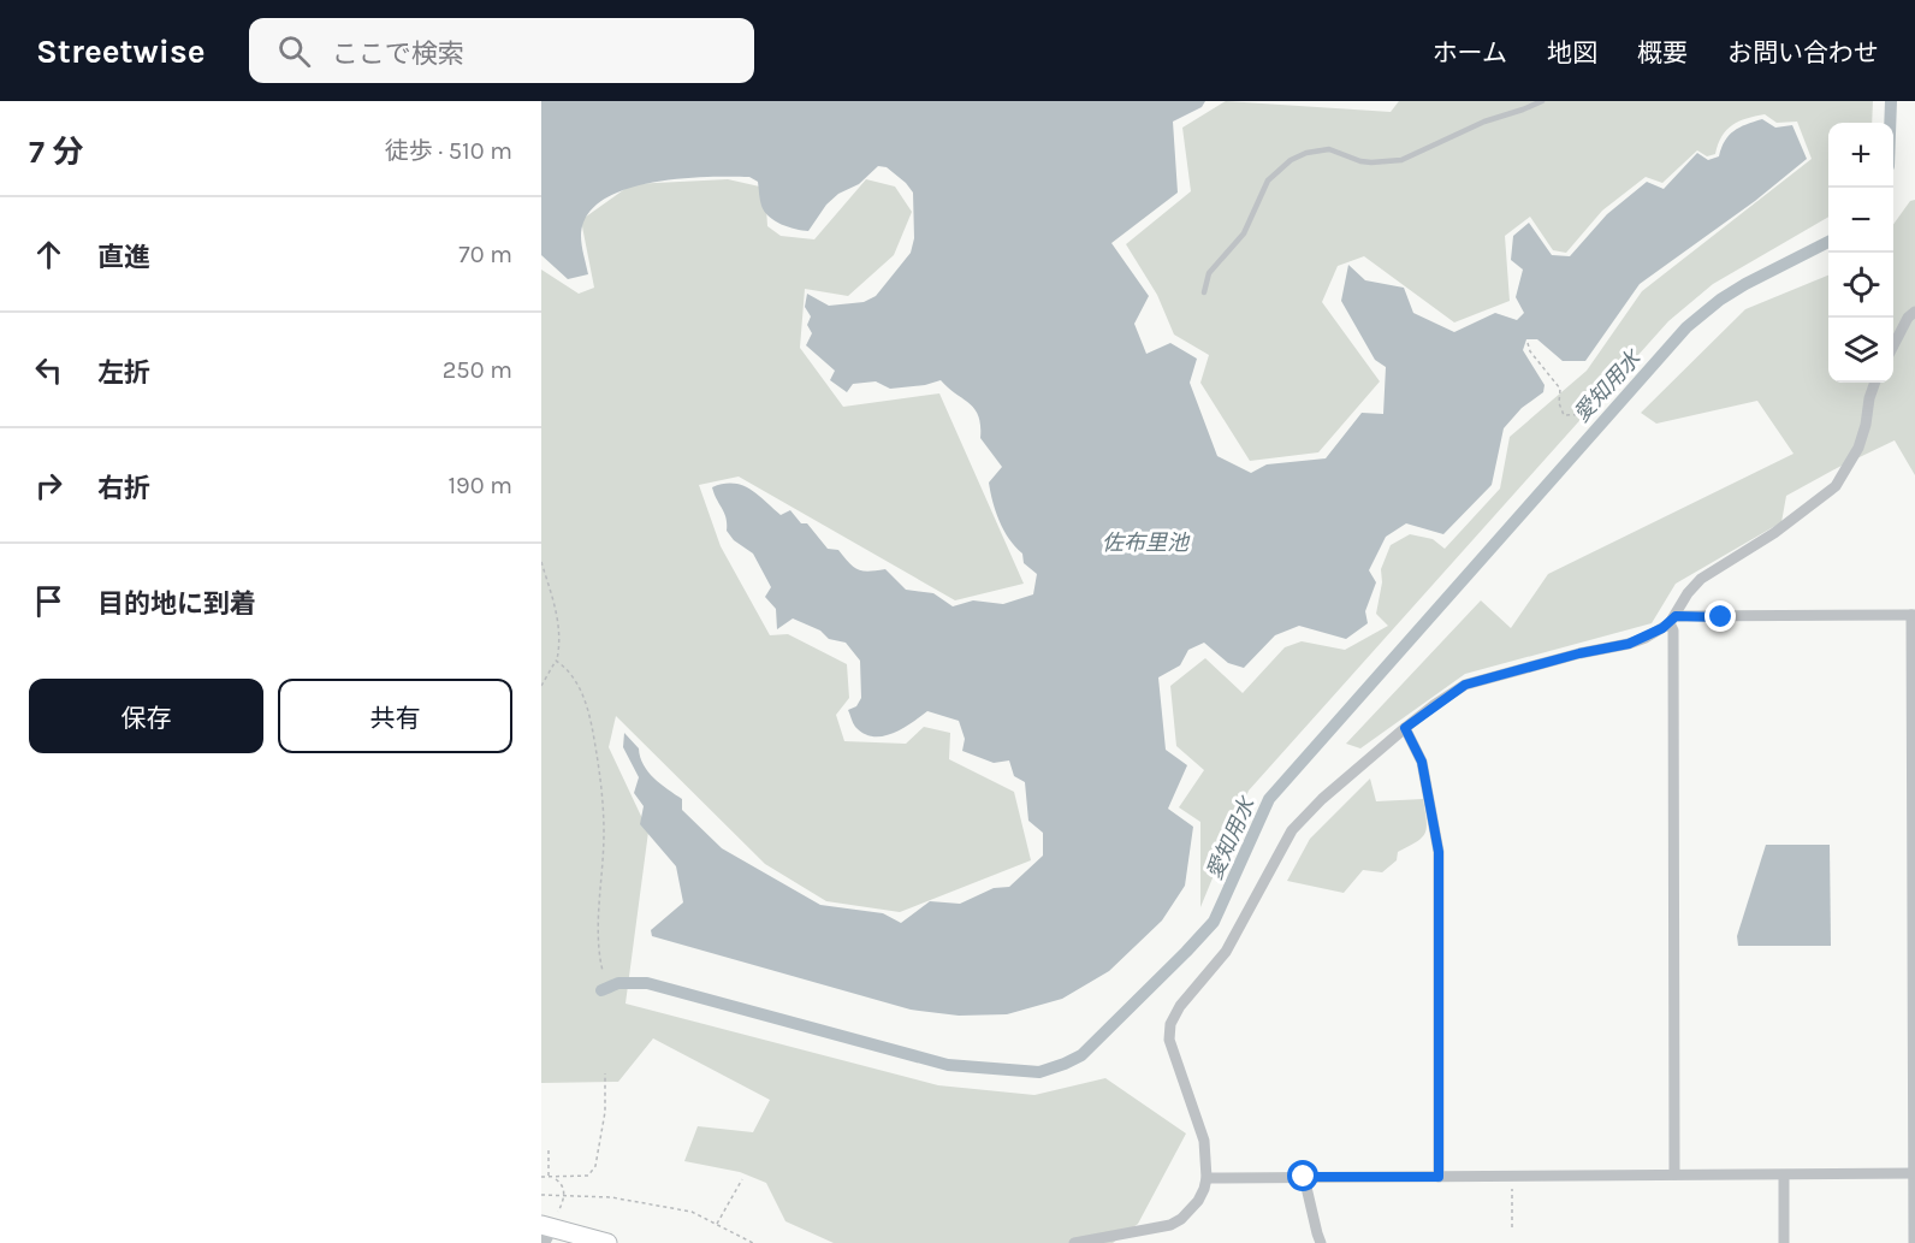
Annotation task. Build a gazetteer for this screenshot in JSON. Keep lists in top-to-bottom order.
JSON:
{
  "water": ["愛知用水", "佐布里池"],
  "page": {
    "header": "Streetwise",
    "search": "ここで検索",
    "nav": [
      "ホーム",
      "地図",
      "概要",
      "お問い合わせ"
    ],
    "heading": ["7 分", "徒歩 · 510 m"],
    "map_buttons": ["+", "−"],
    "list": [
      ["直進", "70 m"],
      ["左折", "250 m"],
      ["右折", "190 m"],
      "目的地に到着"
    ],
    "buttons": ["保存", "共有"]
  }
}
